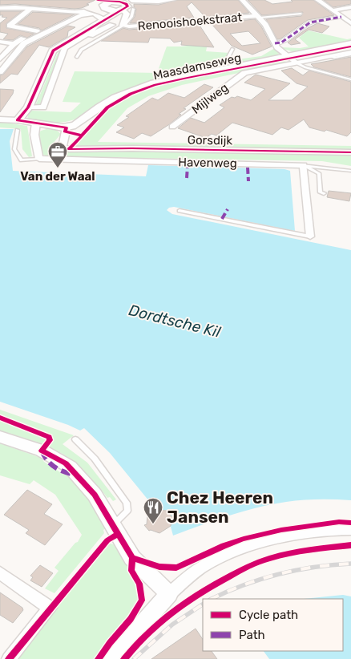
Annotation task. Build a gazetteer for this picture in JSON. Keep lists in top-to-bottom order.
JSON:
{
  "streets": {
    "street": [
      "Renooishoekstraat",
      "Maasdamseweg",
      "Mijlweg",
      "Gorsdijk",
      "Havenweg"
    ]
  },
  "crossings": [
    ["Maasdamseweg", "Gorsdijk"]
  ],
  "water": ["Dordtsche Kil"],
  "places": {
    "office": ["Van der Waal"],
    "restaurant": ["Chez Heeren Jansen"]
  },
  "legend": ["Cycle path", "Path"]
}
